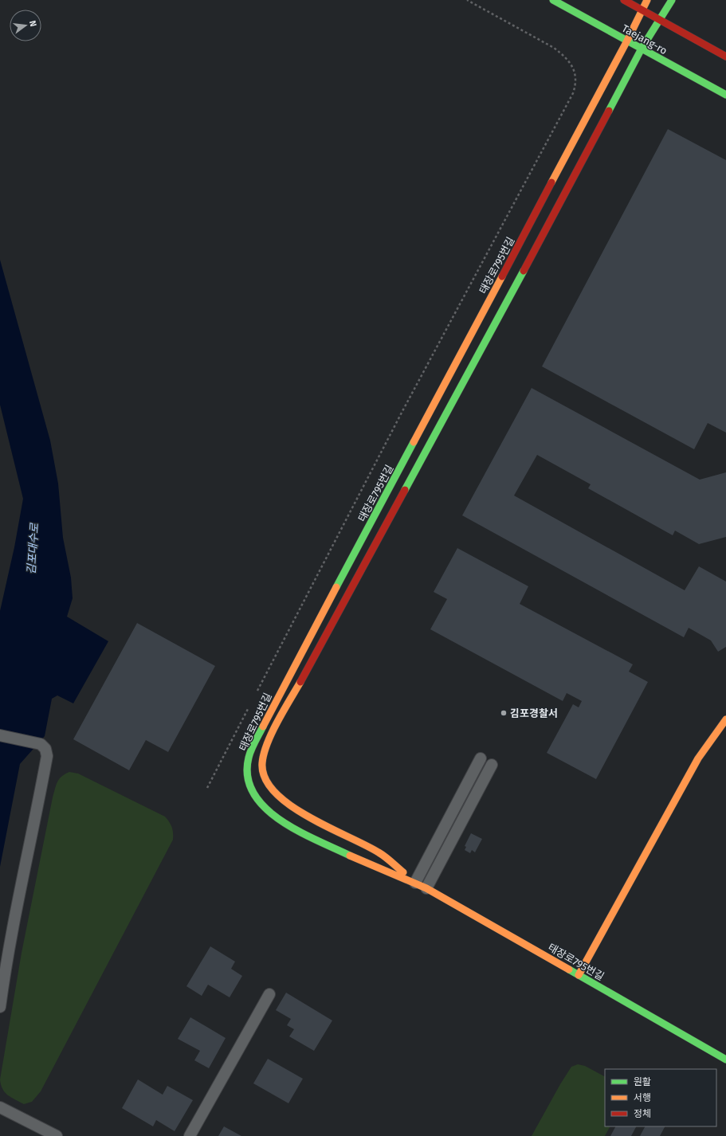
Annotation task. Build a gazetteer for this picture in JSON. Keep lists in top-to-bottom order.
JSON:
{
  "streets": {
    "street": ["Taejang-ro", "태장로795번길"]
  },
  "crossings": [
    ["Taejang-ro", "태장로795번길"]
  ],
  "water": ["김포대수로"],
  "places": ["김포경찰서"],
  "legend": ["원활", "서행", "정체"],
  "north": "right"
}
